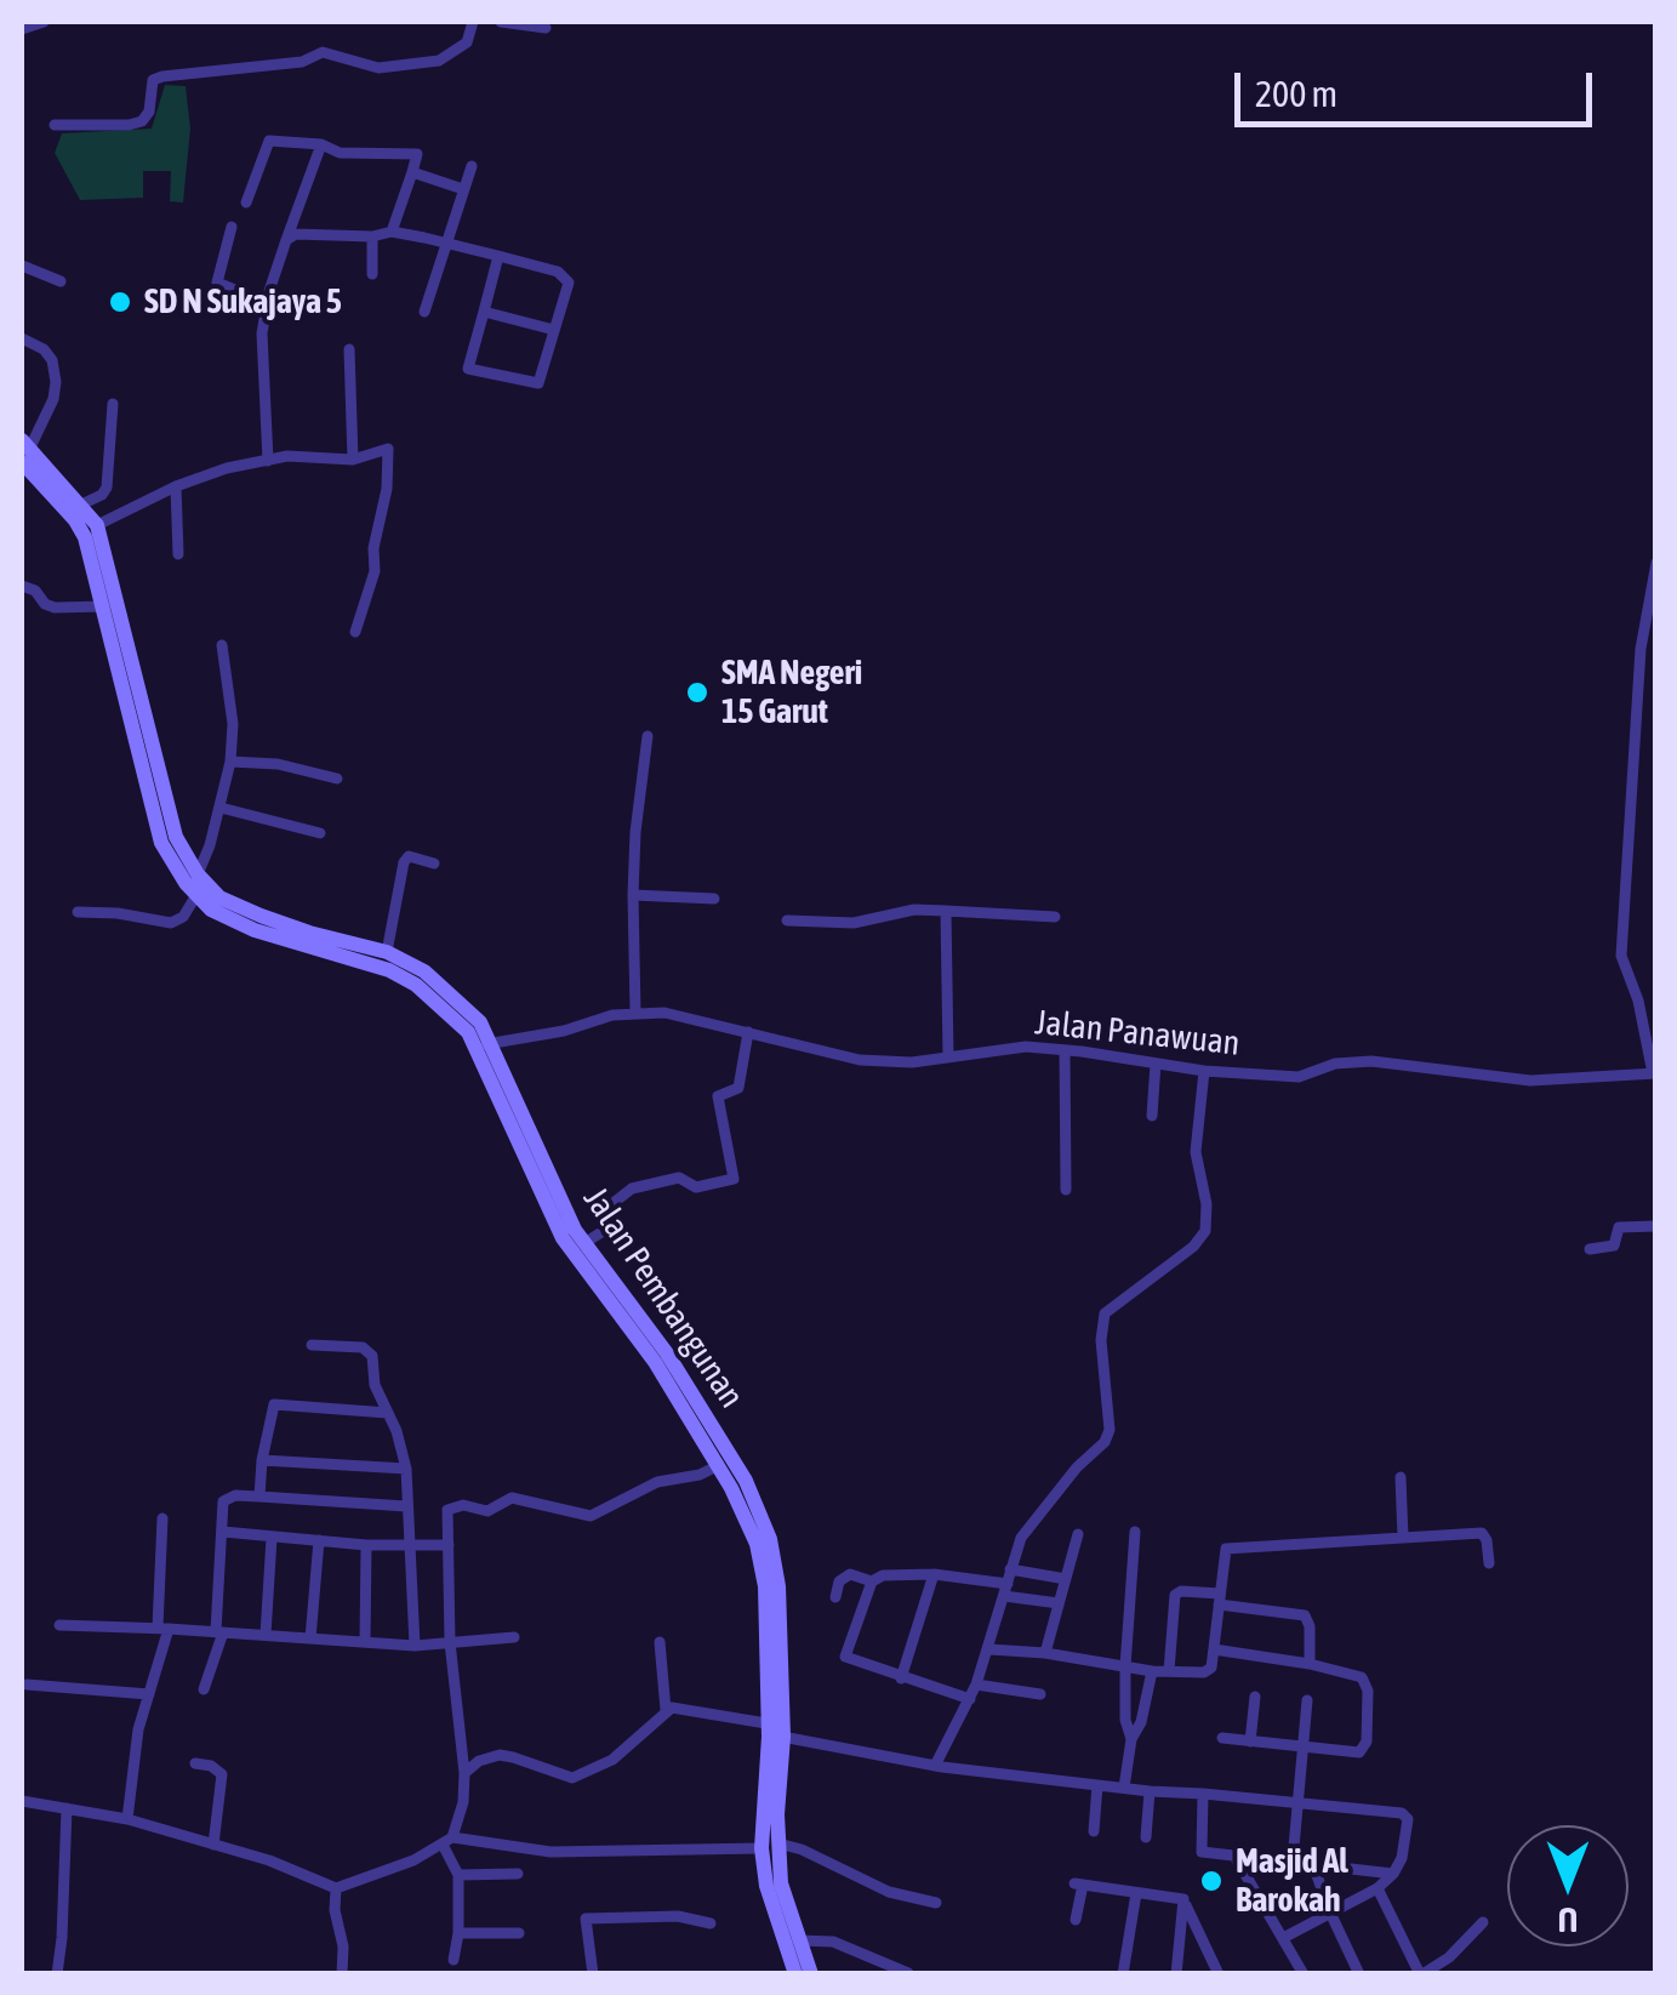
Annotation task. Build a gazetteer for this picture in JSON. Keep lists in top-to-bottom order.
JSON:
{
  "streets": {
    "main road": ["Jalan Pembangunan"],
    "street": ["Jalan Panawuan"]
  },
  "crossings": [
    ["Jalan Panawuan", "Jalan Pembangunan"]
  ],
  "places": ["SD N Sukajaya 5", "SMA Negeri 15 Garut", "Masjid Al Barokah"],
  "scale_bar": "200 m",
  "north": "bottom"
}
